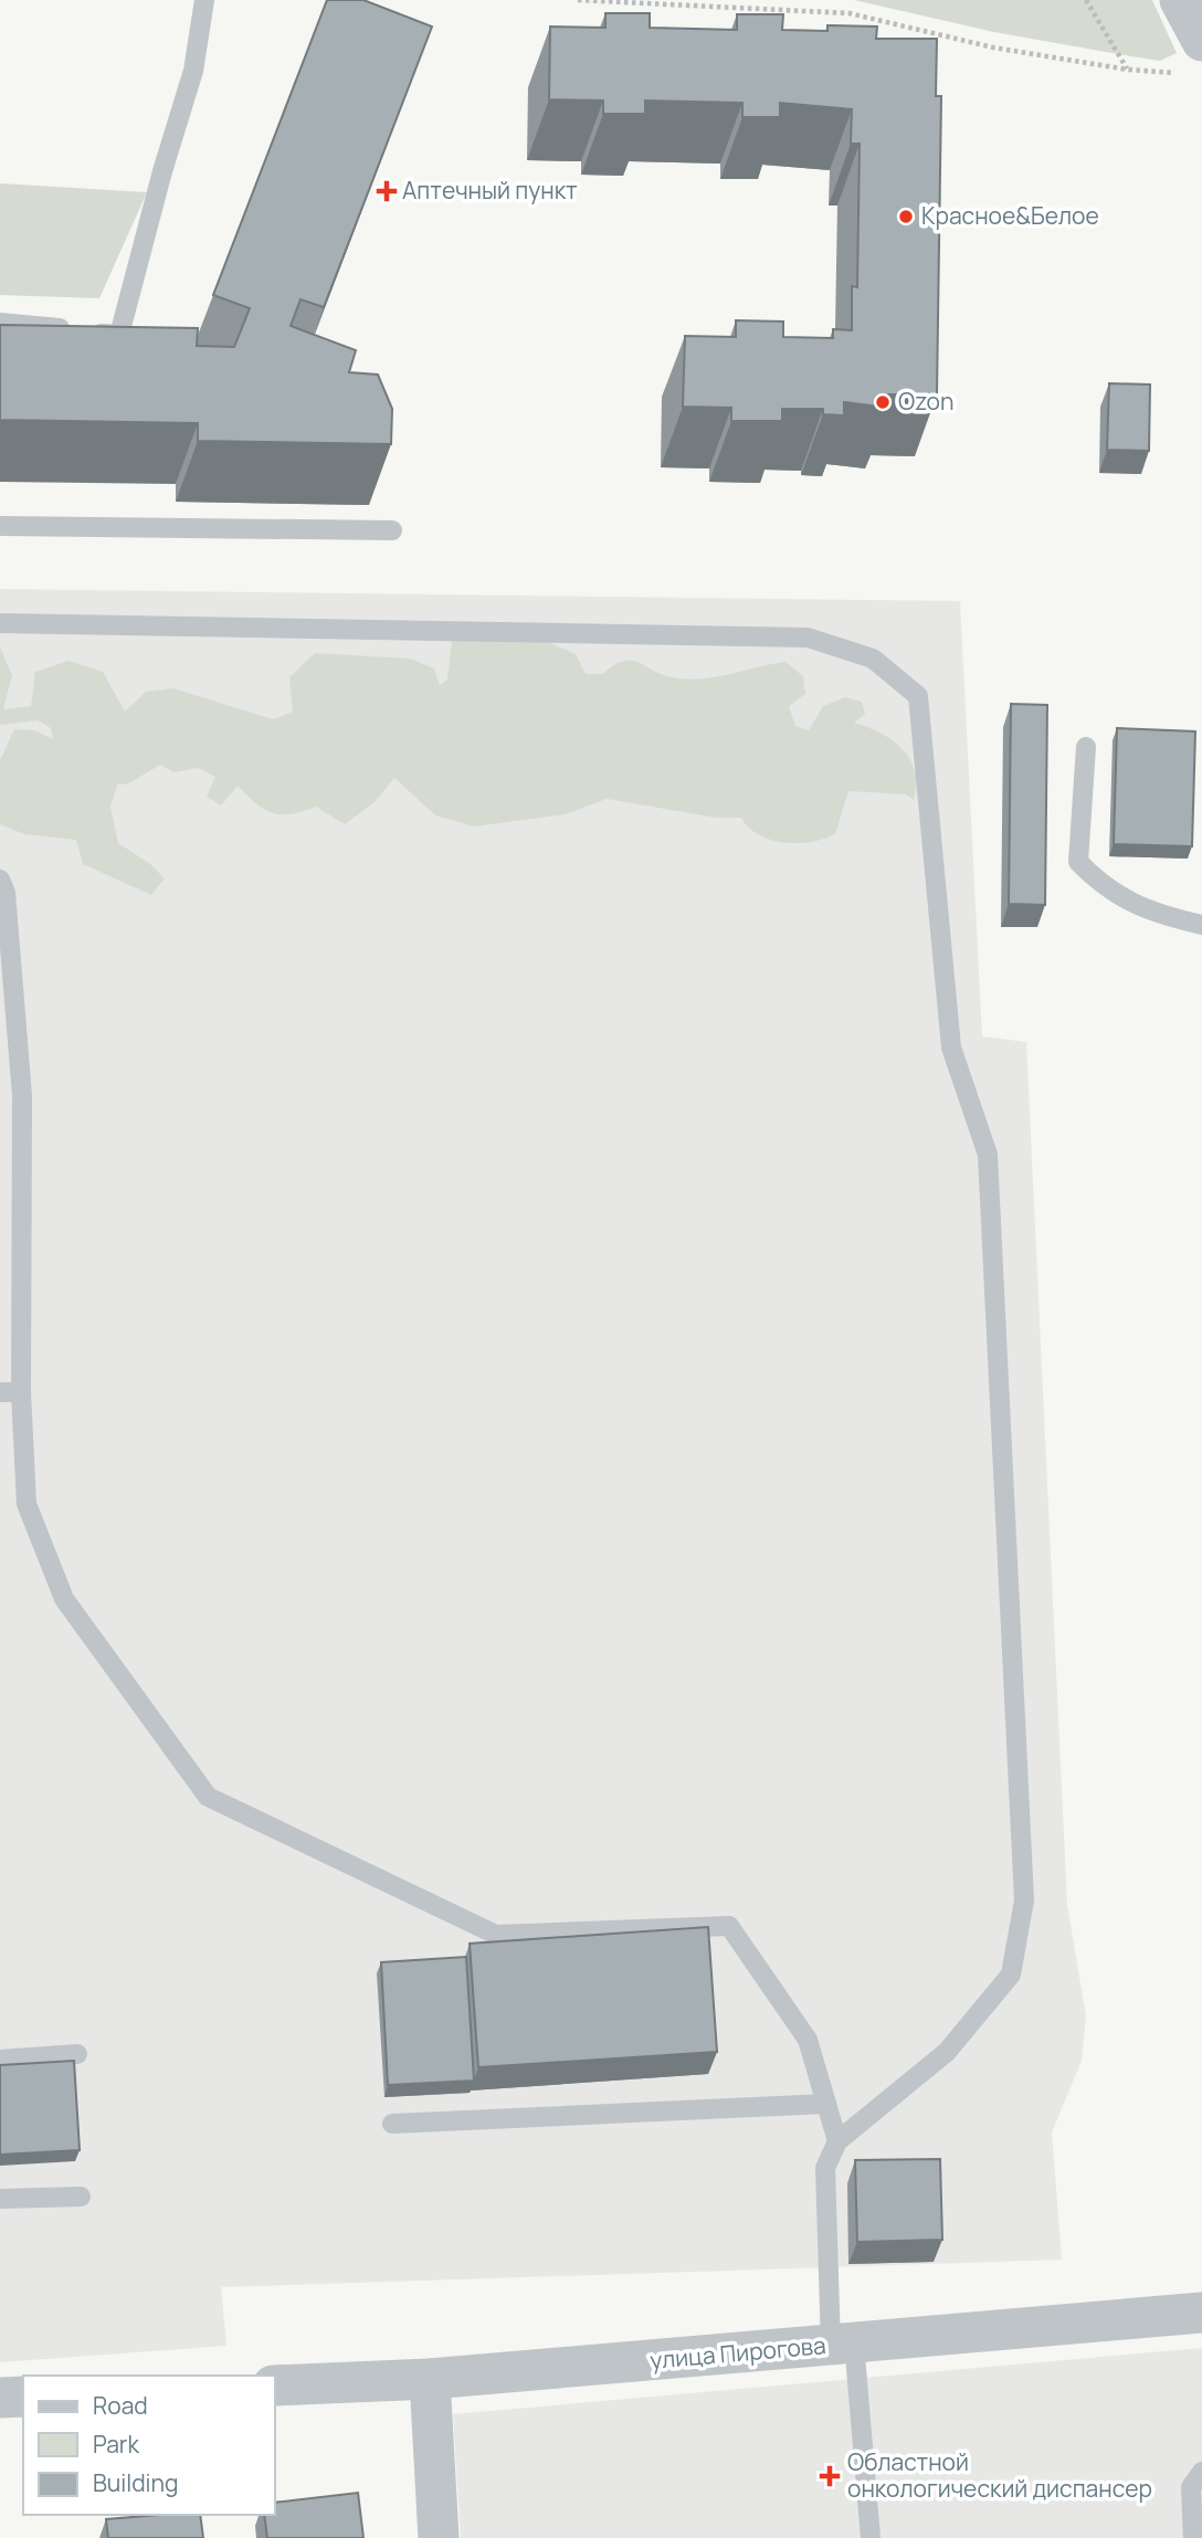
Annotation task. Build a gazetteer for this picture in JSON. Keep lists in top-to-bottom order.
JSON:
{
  "streets": {
    "street": ["улица Пирогова"]
  },
  "places": {
    "health": ["Аптечный пункт", "Областной онкологический диспансер"],
    "other": ["Красное&Белое", "Ozon"]
  },
  "legend": ["Road", "Park", "Building"]
}
